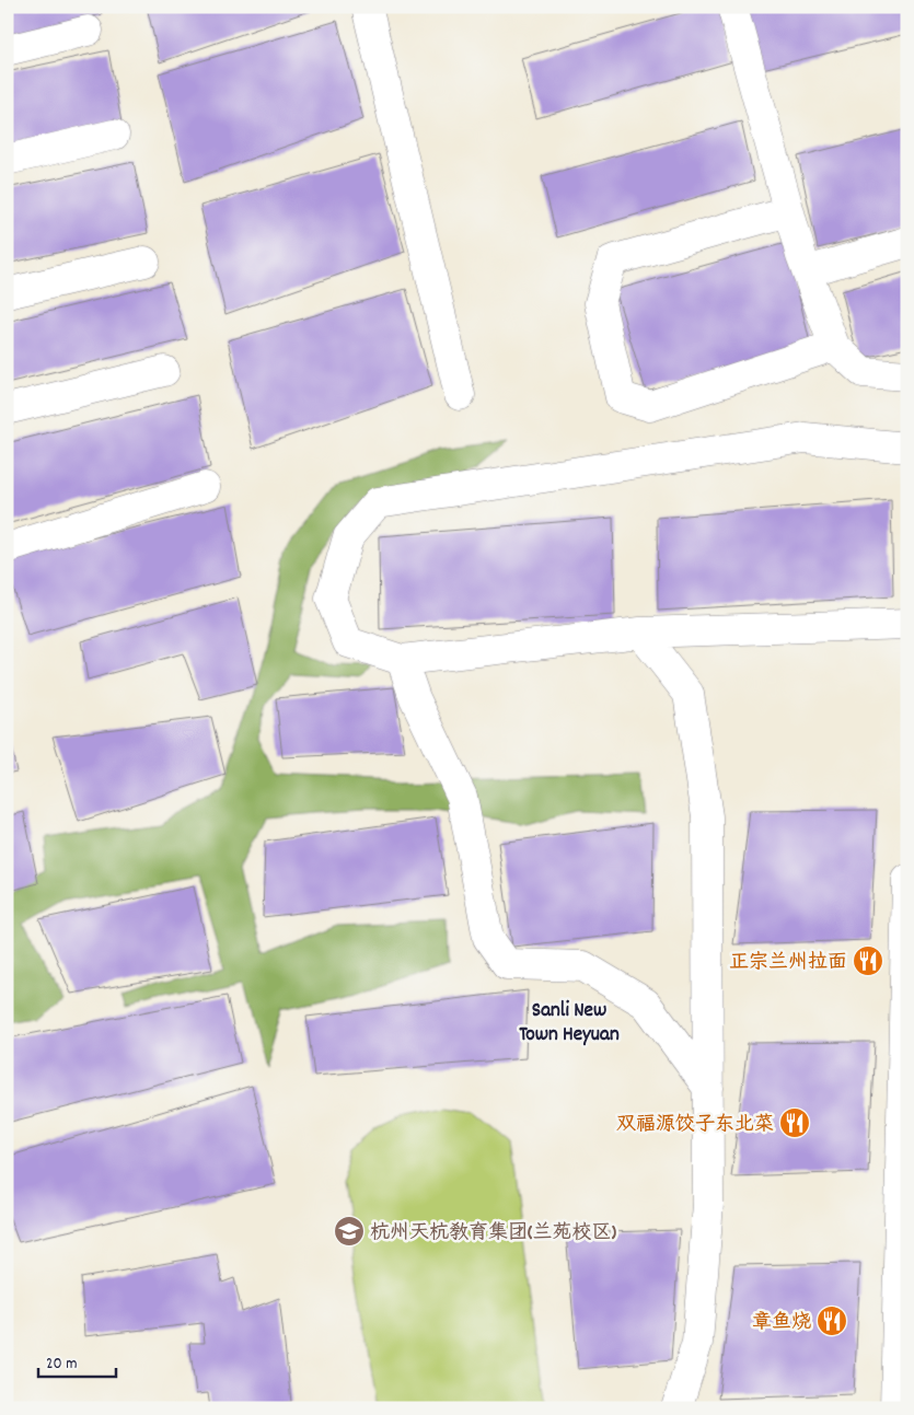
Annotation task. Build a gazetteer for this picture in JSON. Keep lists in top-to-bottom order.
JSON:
{
  "districts": ["Sanli New Town Heyuan"],
  "places": {
    "restaurant": ["正宗兰州拉面", "双福源饺子东北菜", "章鱼烧"],
    "school or university": ["杭州天杭教育集团(兰苑校区)"]
  },
  "scale_bar": "20 m"
}
